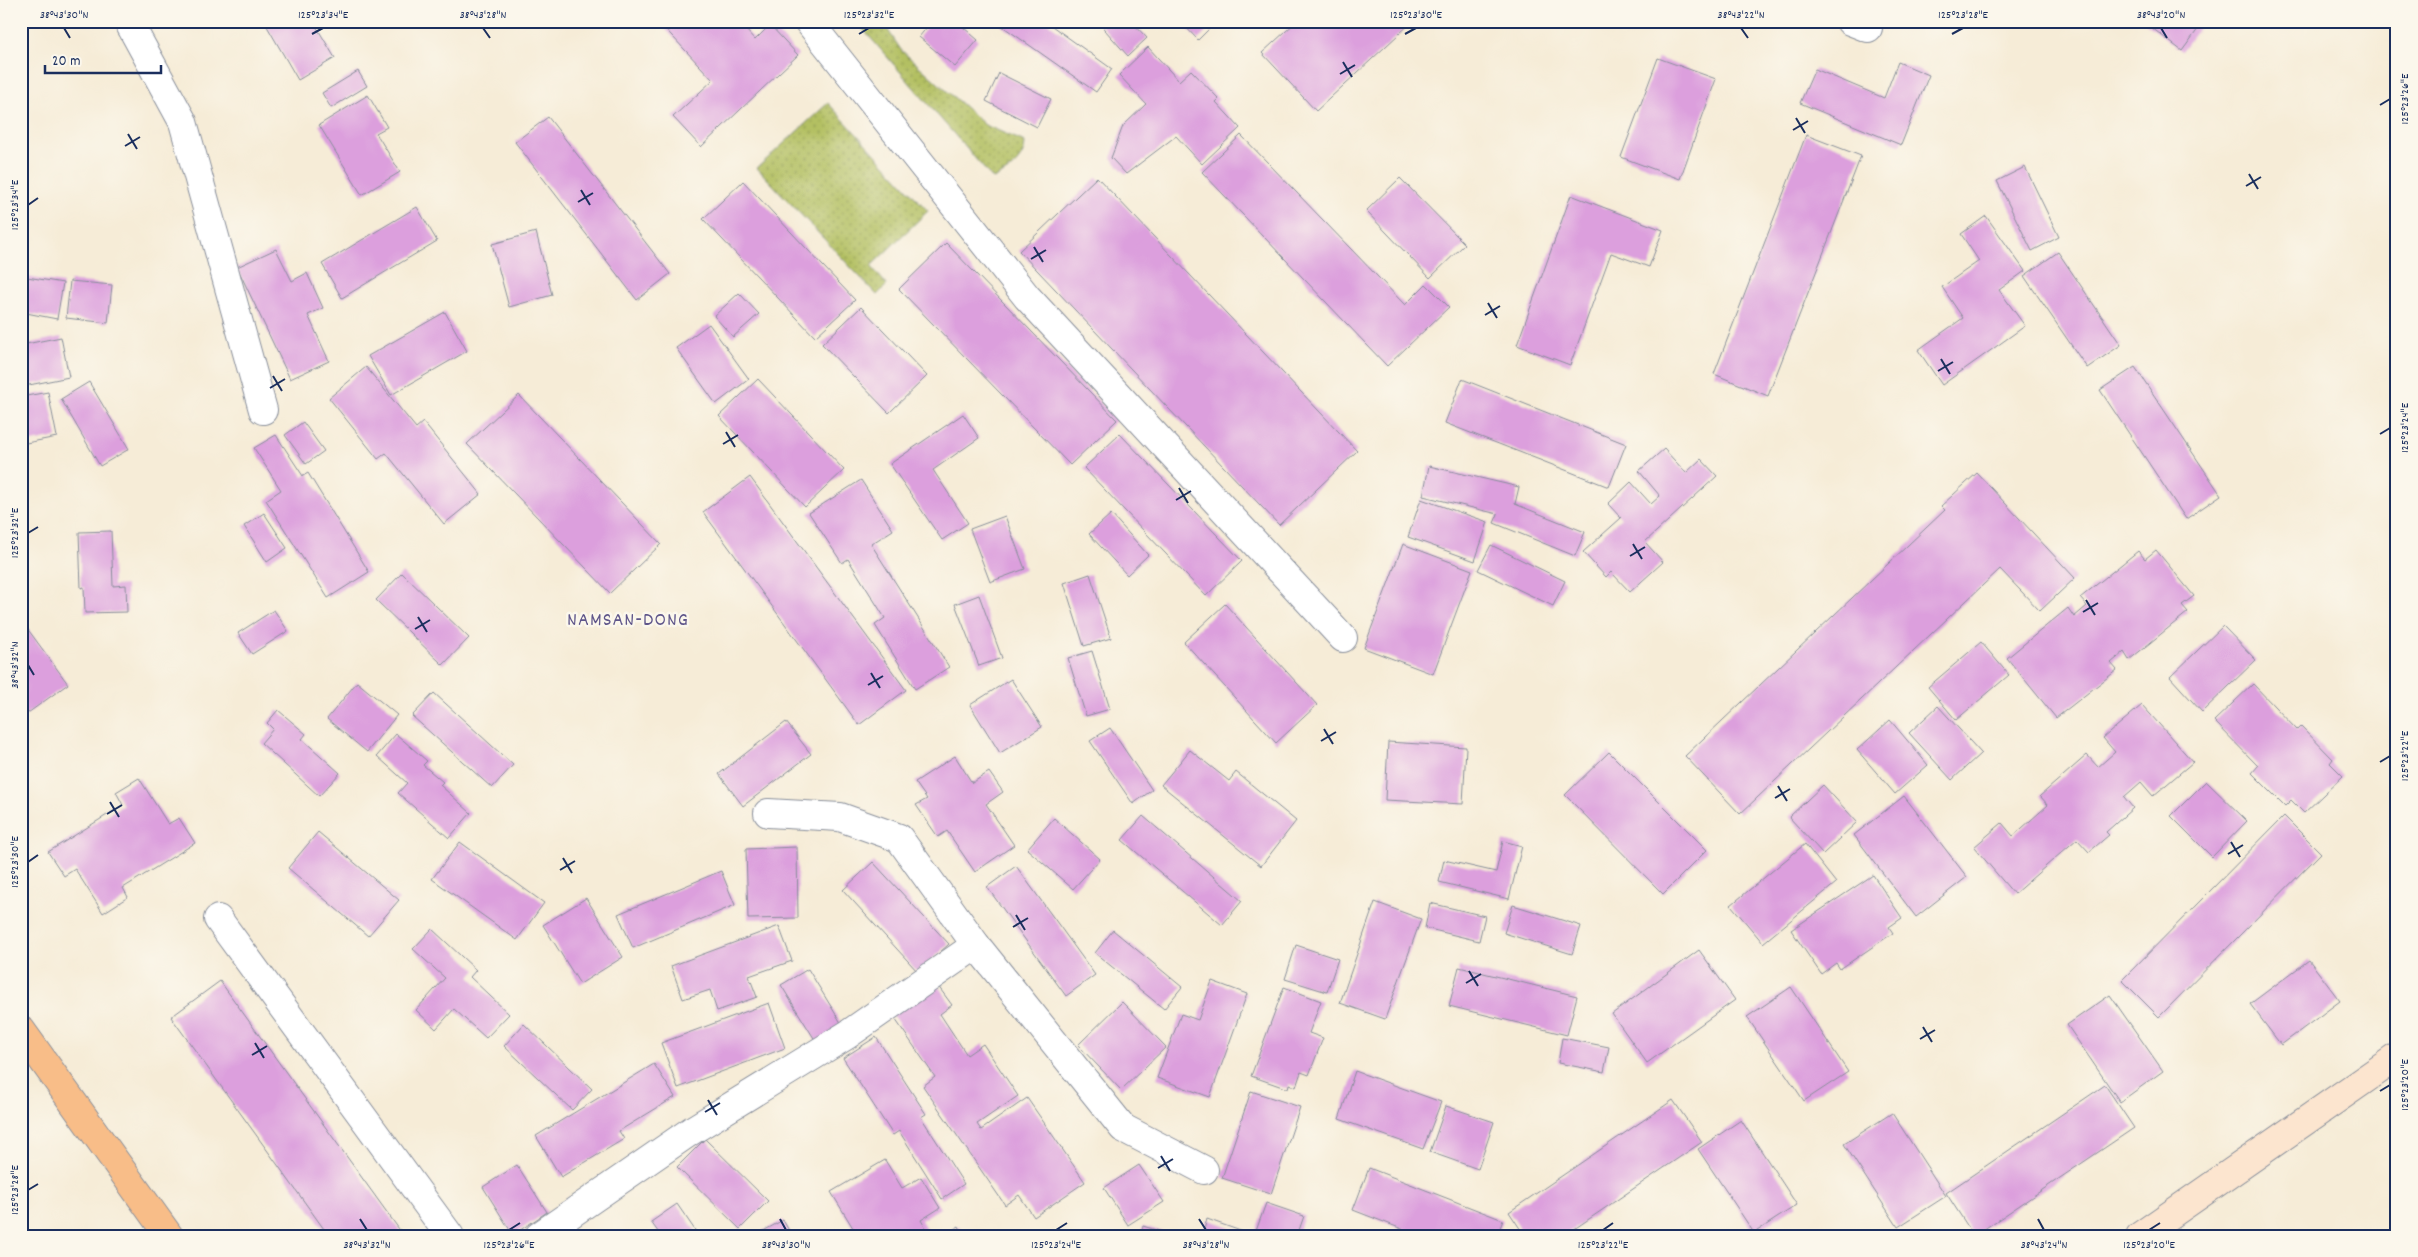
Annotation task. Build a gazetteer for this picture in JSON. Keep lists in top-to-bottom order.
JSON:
{
  "districts": ["NAMSAN-DONG"],
  "scale_bar": "20 m",
  "coordinates": [
    "38°43'30\"N",
    "125°23'34\"E",
    "38°43'28\"N",
    "125°23'32\"E",
    "125°23'30\"E",
    "38°43'22\"N",
    "125°23'28\"E",
    "38°43'20\"N",
    "125°23'26\"E",
    "125°23'24\"E",
    "38°43'32\"N",
    "125°23'22\"E",
    "125°23'20\"E",
    "38°43'24\"N"
  ]
}
